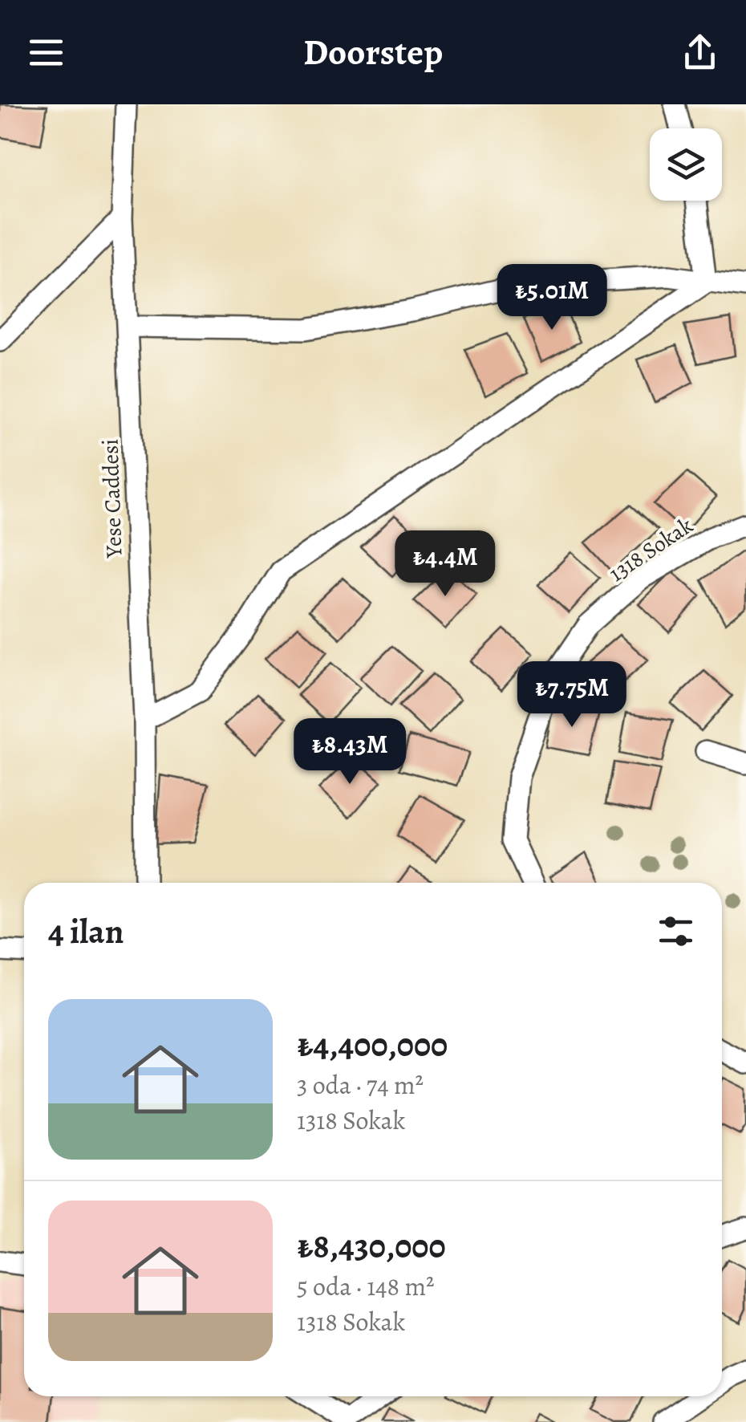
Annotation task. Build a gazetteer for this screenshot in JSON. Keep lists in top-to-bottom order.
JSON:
{
  "streets": {
    "street": ["Yese Caddesi", "1318 Sokak"]
  },
  "page": {
    "header": "Doorstep",
    "price": [
      "₺5.01M",
      "₺4.4M",
      "₺7.75M",
      "₺8.43M"
    ],
    "heading": "4 ilan",
    "list": [
      {
        "name": "₺4,400,000",
        "note": "3 oda · 74 m² · 1318 Sokak"
      },
      {
        "name": "₺8,430,000",
        "note": "5 oda · 148 m² · 1318 Sokak"
      }
    ]
  }
}
